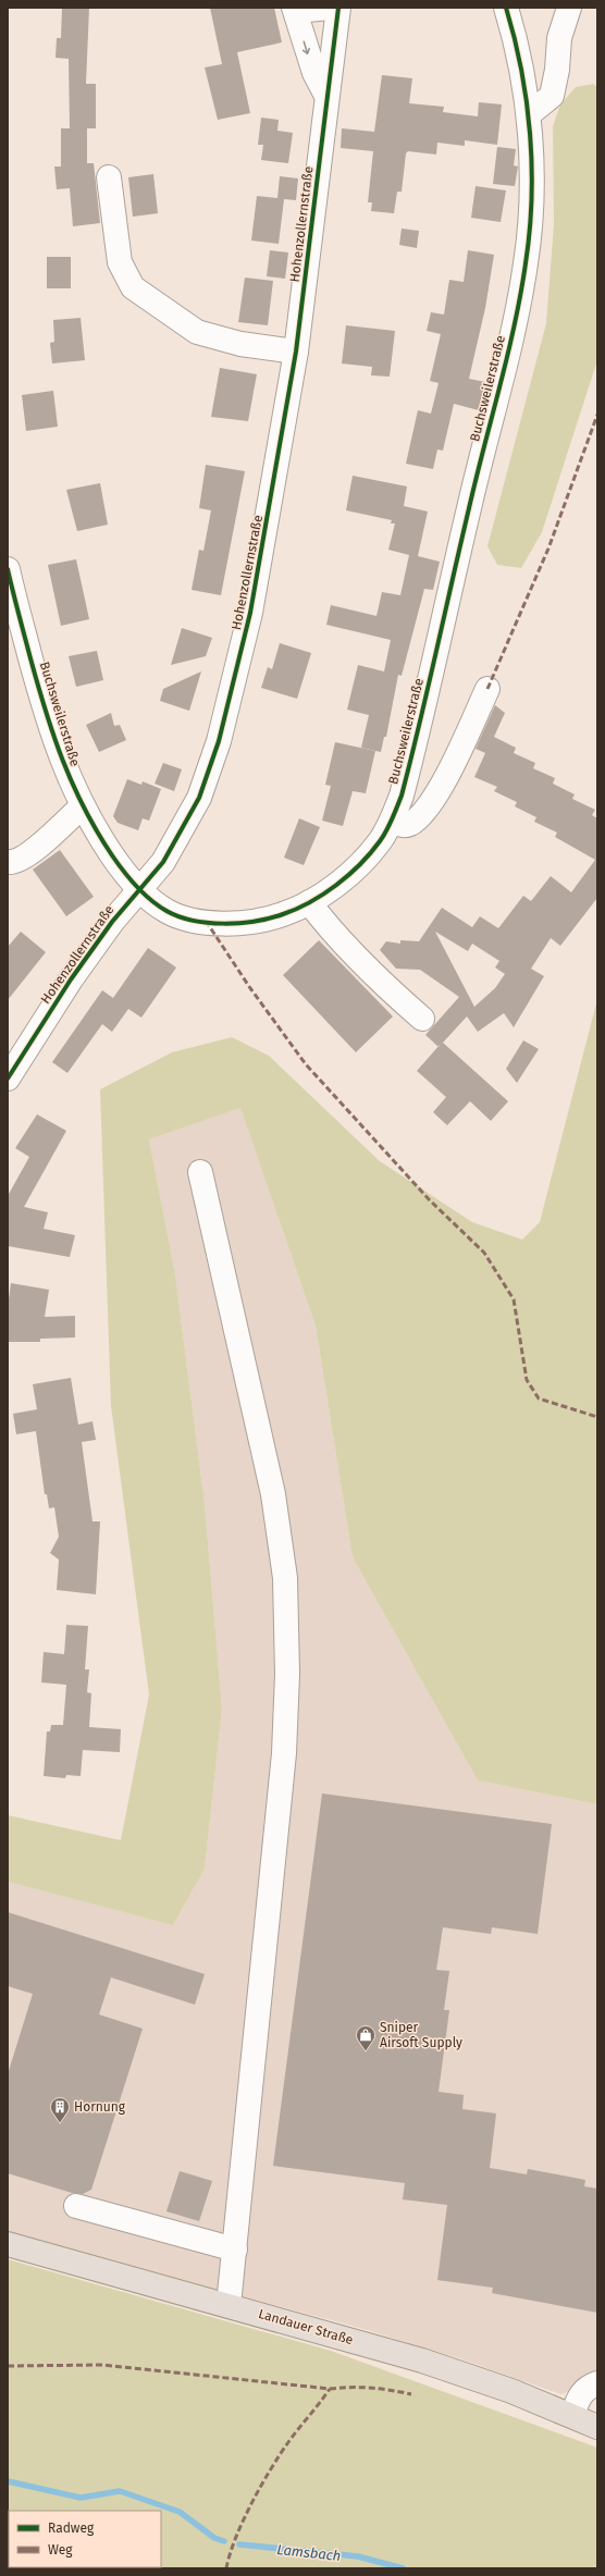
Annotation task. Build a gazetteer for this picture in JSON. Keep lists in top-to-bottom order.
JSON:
{
  "streets": {
    "main road": ["Landauer Straße"],
    "street": ["Hohenzollernstraße", "Buchsweilerstraße"]
  },
  "crossings": [
    ["Hohenzollernstraße", "Buchsweilerstraße"]
  ],
  "water": ["Lamsbach"],
  "places": {
    "shop": ["Sniper Airsoft Supply"],
    "building": ["Hornung"]
  },
  "legend": ["Radweg", "Weg"]
}
